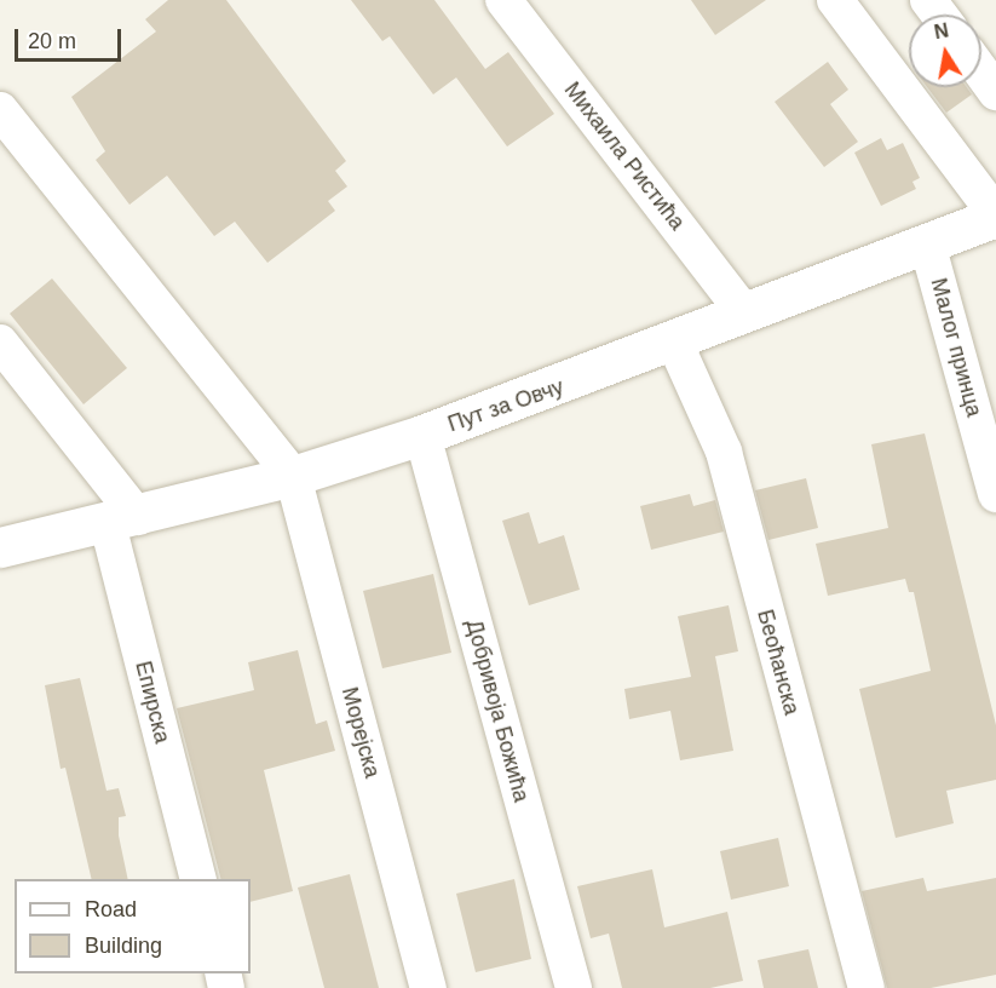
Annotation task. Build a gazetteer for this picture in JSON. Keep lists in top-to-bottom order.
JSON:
{
  "streets": {
    "street": [
      "Михаила Ристића",
      "Малог принца",
      "Пут за Овчу",
      "Беоћанска",
      "Епирска",
      "Добривоја Божића",
      "Морејска"
    ]
  },
  "crossings": [
    ["Михаила Ристића", "Пут за Овчу"],
    ["Малог принца", "Пут за Овчу"],
    ["Пут за Овчу", "Беоћанска"],
    ["Пут за Овчу", "Епирска"],
    ["Пут за Овчу", "Добривоја Божића"],
    ["Пут за Овчу", "Морејска"]
  ],
  "legend": ["Road", "Building"],
  "scale_bar": "20 m",
  "north": "top"
}
